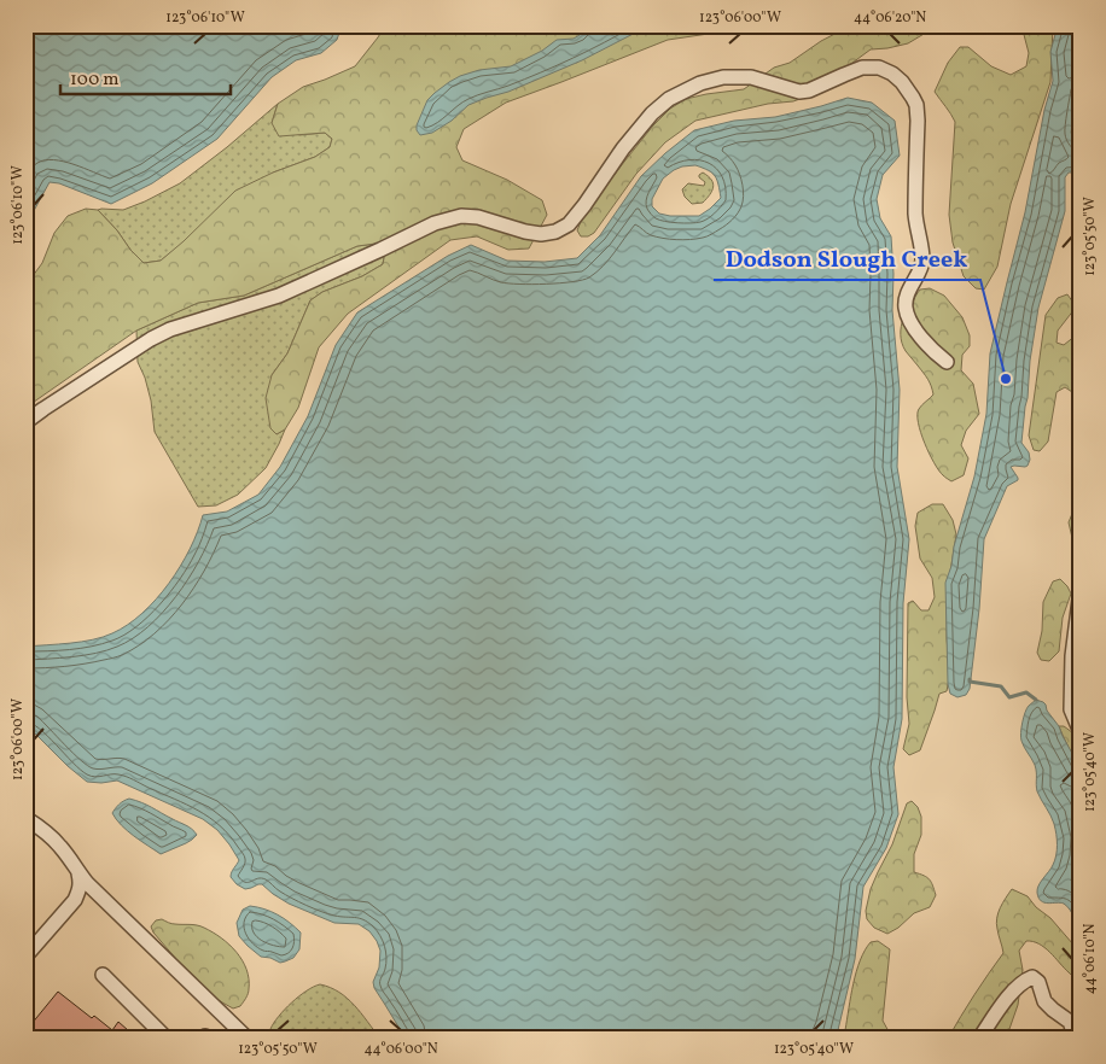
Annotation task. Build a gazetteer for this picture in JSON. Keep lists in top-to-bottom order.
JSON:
{
  "places": ["Dodson Slough Creek"],
  "scale_bar": "100 m",
  "coordinates": [
    "123°06'10\"W",
    "123°06'00\"W",
    "44°06'20\"N",
    "123°05'50\"W",
    "123°05'40\"W",
    "44°06'10\"N",
    "44°06'00\"N"
  ]
}
